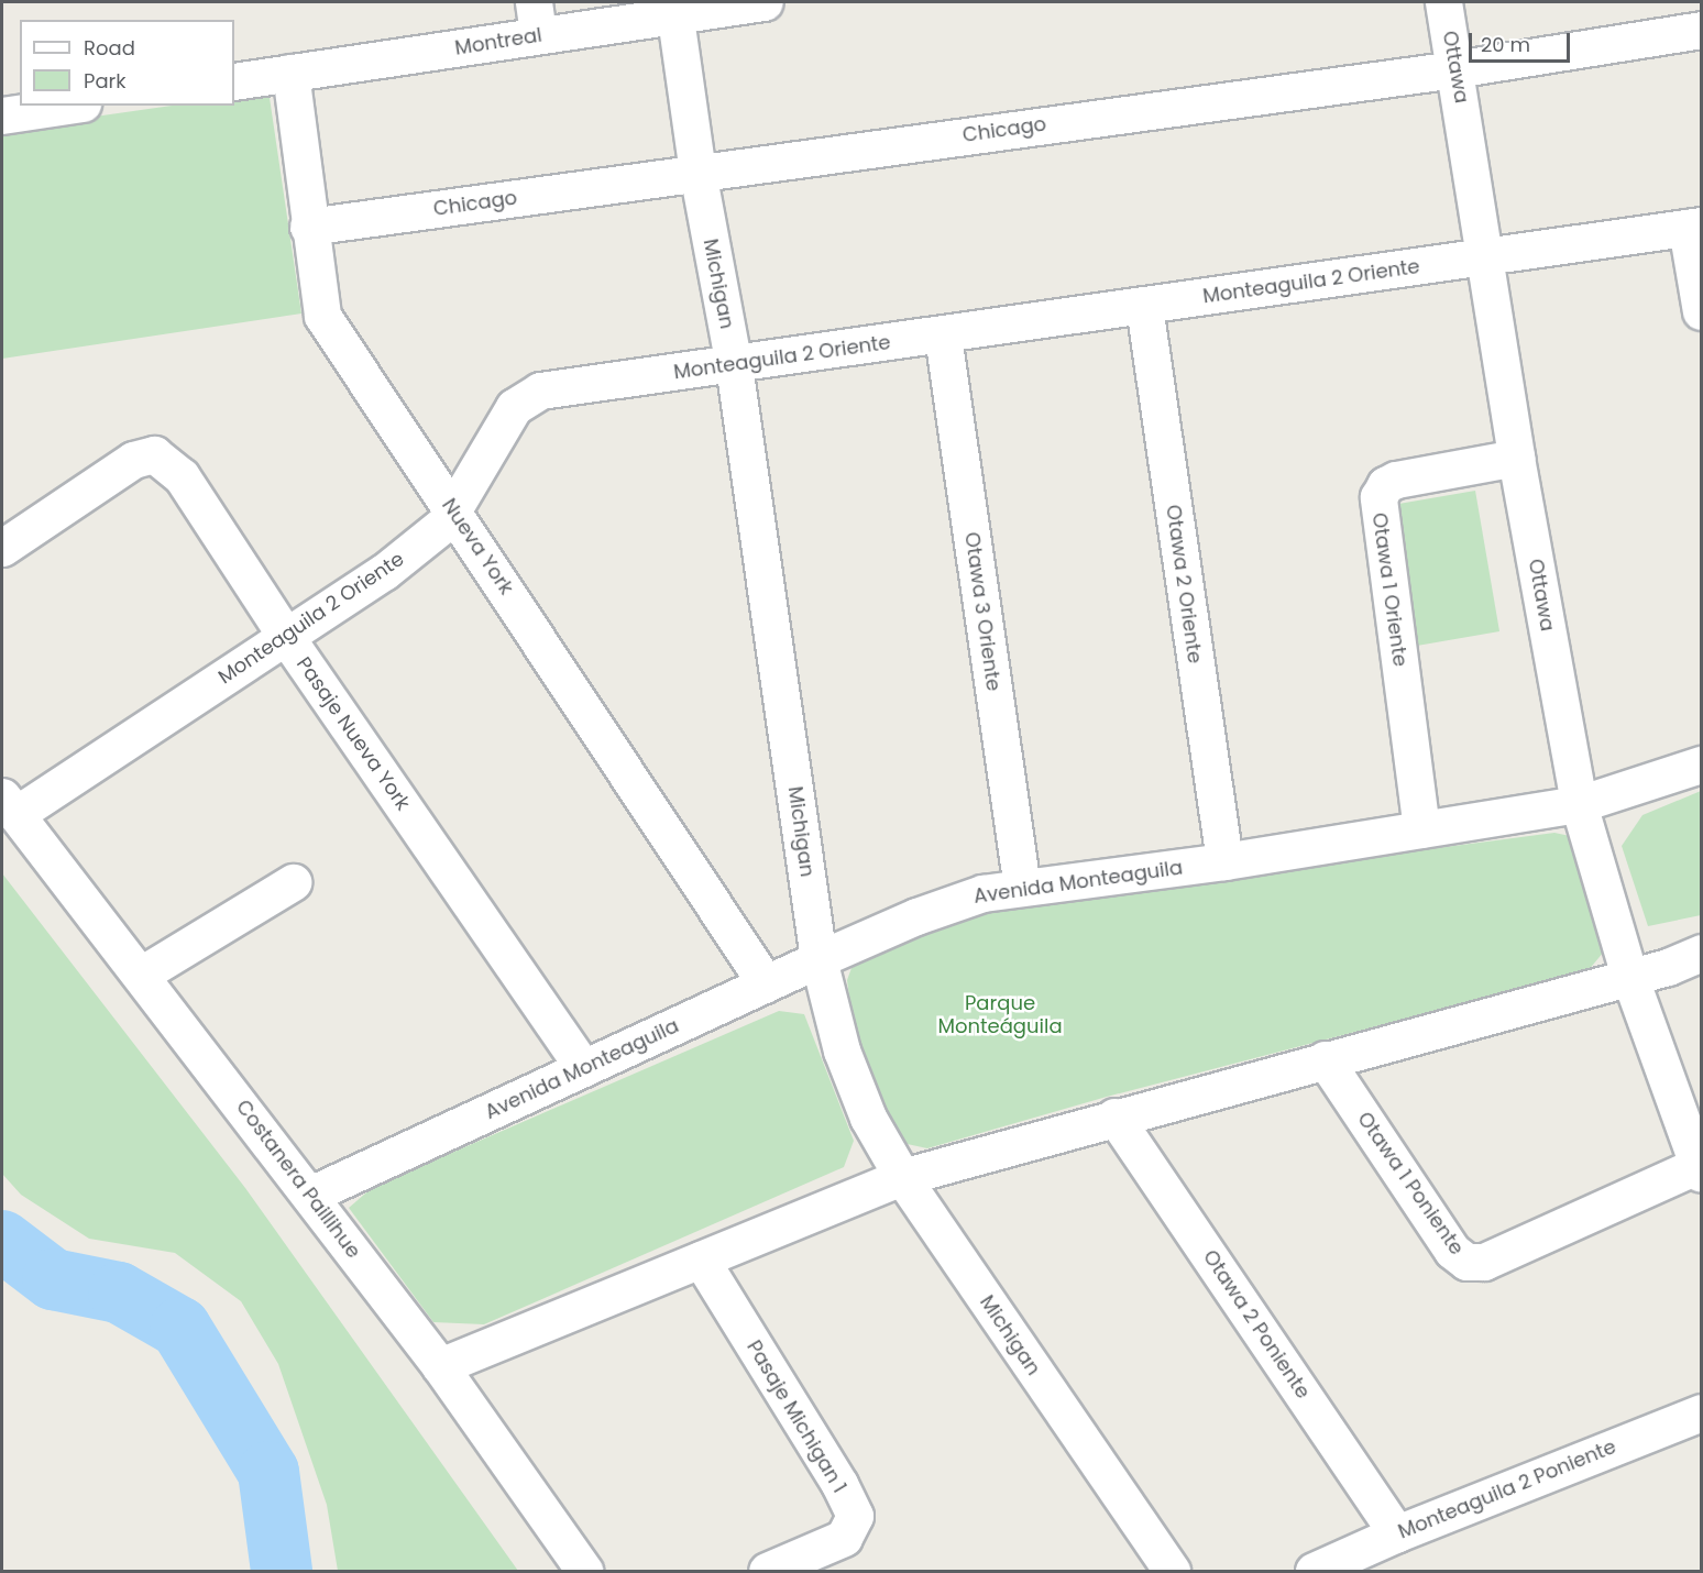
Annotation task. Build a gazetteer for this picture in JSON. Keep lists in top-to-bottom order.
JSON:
{
  "streets": {
    "street": [
      "Montreal",
      "Ottawa",
      "Chicago",
      "Monteaguila 2 Oriente",
      "Michigan",
      "Nueva York",
      "Otawa 2 Oriente",
      "Otawa 1 Oriente",
      "Otawa 3 Oriente",
      "Pasaje Nueva York",
      "Avenida Monteaguila",
      "Costanera Paillihue",
      "Otawa 1 Poniente",
      "Otawa 2 Poniente",
      "Pasaje Michigan 1",
      "Monteaguila 2 Poniente"
    ]
  },
  "crossings": [
    ["Montreal", "Michigan"],
    ["Montreal", "Nueva York"],
    ["Ottawa", "Chicago"],
    ["Ottawa", "Monteaguila 2 Oriente"],
    ["Ottawa", "Otawa 1 Oriente"],
    ["Ottawa", "Avenida Monteaguila"],
    ["Ottawa", "Otawa 1 Poniente"],
    ["Chicago", "Michigan"],
    ["Chicago", "Nueva York"],
    ["Monteaguila 2 Oriente", "Michigan"],
    ["Monteaguila 2 Oriente", "Nueva York"],
    ["Monteaguila 2 Oriente", "Otawa 2 Oriente"],
    ["Monteaguila 2 Oriente", "Otawa 3 Oriente"],
    ["Monteaguila 2 Oriente", "Pasaje Nueva York"],
    ["Monteaguila 2 Oriente", "Costanera Paillihue"],
    ["Michigan", "Avenida Monteaguila"],
    ["Nueva York", "Avenida Monteaguila"],
    ["Otawa 2 Oriente", "Avenida Monteaguila"],
    ["Otawa 1 Oriente", "Avenida Monteaguila"],
    ["Otawa 3 Oriente", "Avenida Monteaguila"],
    ["Pasaje Nueva York", "Avenida Monteaguila"],
    ["Avenida Monteaguila", "Costanera Paillihue"],
    ["Otawa 2 Poniente", "Monteaguila 2 Poniente"]
  ],
  "parks": ["Parque Monteáguila"],
  "legend": ["Road", "Park"],
  "scale_bar": "20 m"
}
